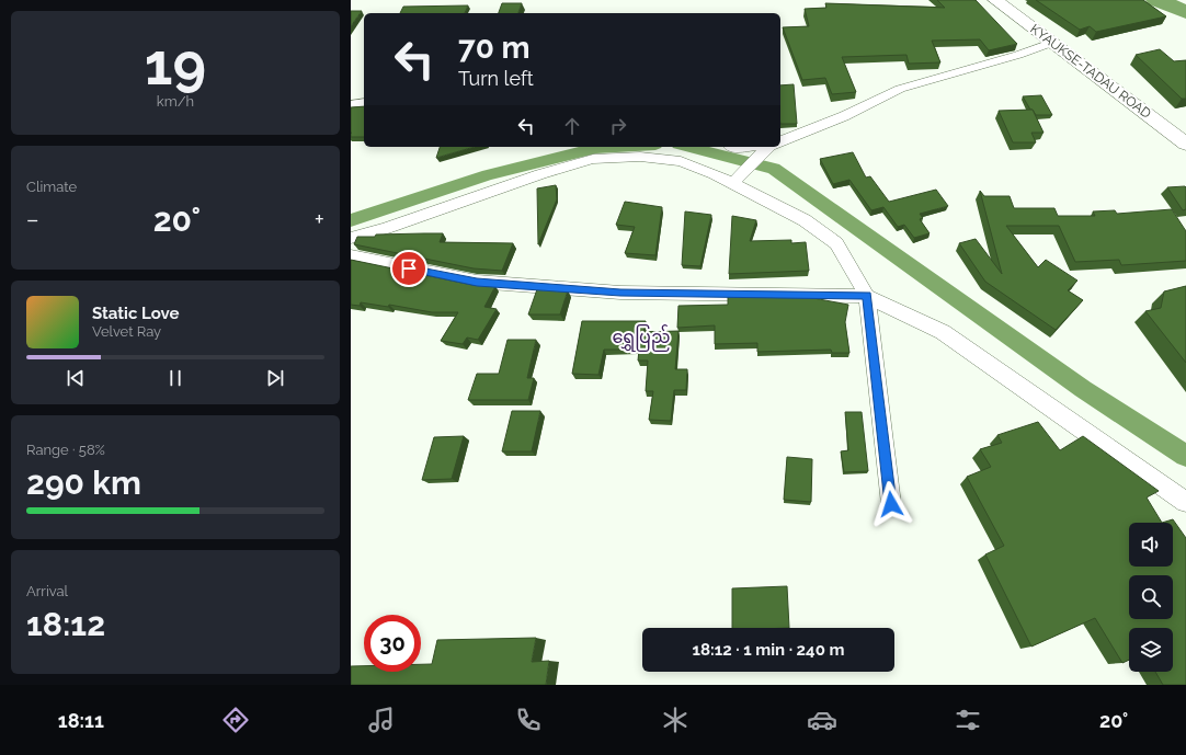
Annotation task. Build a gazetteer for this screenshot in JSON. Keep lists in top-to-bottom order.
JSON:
{
  "streets": {
    "main road": ["KYAUKSE-TADAU ROAD"]
  },
  "districts": ["ရွှေပြည်"],
  "page": {
    "tile": [
      ["19", "km/h"],
      "Climate",
      ["Range · 58%", "290 km"],
      ["Arrival", "18:12"]
    ],
    "turn": ["70 m", "Turn left"],
    "heat": ["−", "20°", "+"],
    "song": ["Static Love", "Velvet Ray"],
    "limit": "30",
    "trip": "18:12 · 1 min · 240 m",
    "tabs": ["18:11", "20°"]
  }
}
